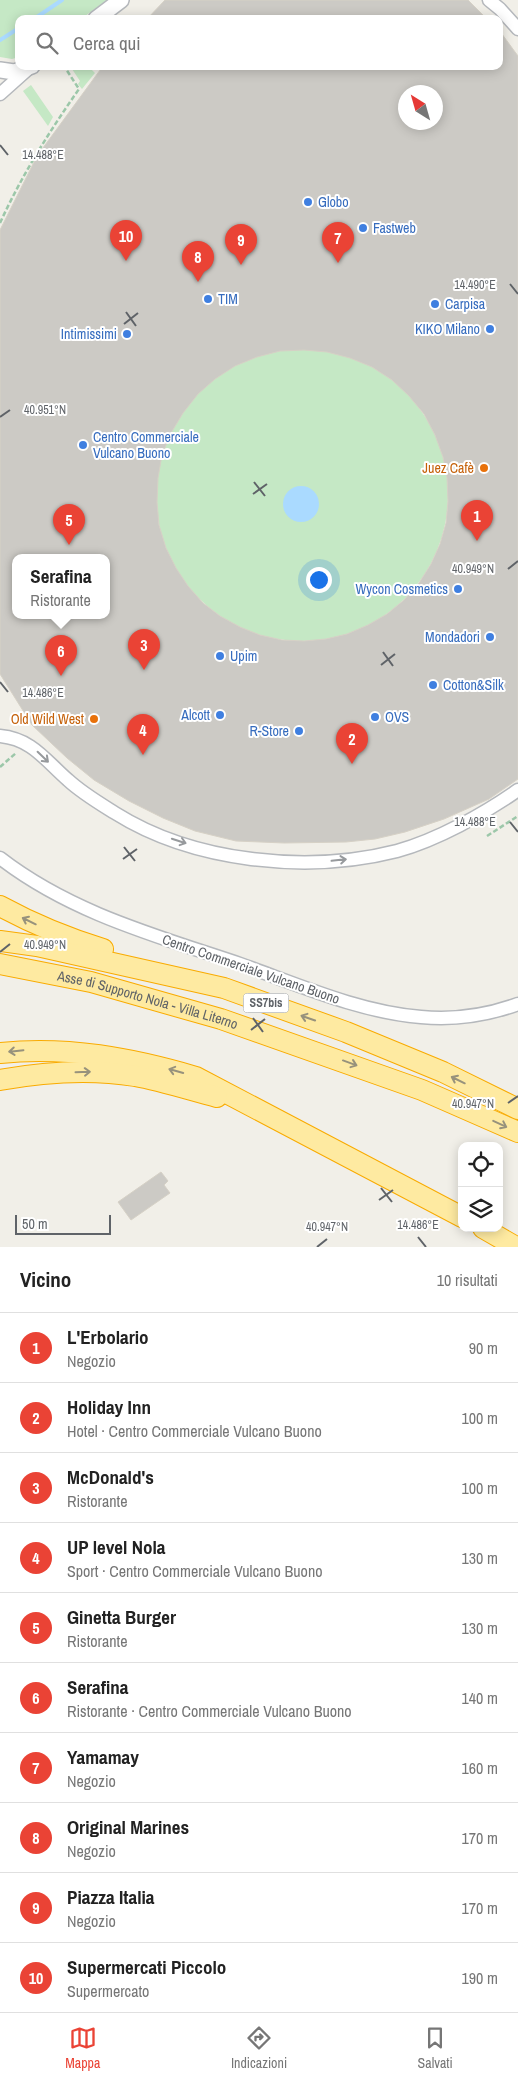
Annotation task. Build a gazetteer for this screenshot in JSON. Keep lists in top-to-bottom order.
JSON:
{
  "streets": {
    "highway": ["Asse di Supporto Nola - Villa Literno", "SS7bis"],
    "street": ["Centro Commerciale Vulcano Buono"]
  },
  "places": [
    "Globo",
    "Fastweb",
    "TIM",
    "Carpisa",
    "KIKO Milano",
    "Intimissimi",
    "Centro Commerciale Vulcano Buono",
    "Juez Cafè",
    "Wycon Cosmetics",
    "Mondadori",
    "Upim",
    "Cotton&Silk",
    "Alcott",
    "OVS",
    "Old Wild West",
    "R-Store"
  ],
  "scale_bar": "50 m",
  "north": "top left",
  "page": {
    "search": "Cerca qui",
    "pins": [
      "10",
      "7",
      "9",
      "8",
      "1",
      "5",
      "3",
      "6",
      "4",
      "2"
    ],
    "popup": ["Serafina", "Ristorante"],
    "scale": "50 m",
    "heading": ["Vicino", "10 risultati"],
    "list": [
      {
        "mark": "1",
        "name": "L'Erbolario",
        "note": "Negozio",
        "value": "90 m"
      },
      {
        "mark": "2",
        "name": "Holiday Inn",
        "note": "Hotel · Centro Commerciale Vulcano Buono",
        "value": "100 m"
      },
      {
        "mark": "3",
        "name": "McDonald's",
        "note": "Ristorante",
        "value": "100 m"
      },
      {
        "mark": "4",
        "name": "UP level Nola",
        "note": "Sport · Centro Commerciale Vulcano Buono",
        "value": "130 m"
      },
      {
        "mark": "5",
        "name": "Ginetta Burger",
        "note": "Ristorante",
        "value": "130 m"
      },
      {
        "mark": "6",
        "name": "Serafina",
        "note": "Ristorante · Centro Commerciale Vulcano Buono",
        "value": "140 m"
      },
      {
        "mark": "7",
        "name": "Yamamay",
        "note": "Negozio",
        "value": "160 m"
      },
      {
        "mark": "8",
        "name": "Original Marines",
        "note": "Negozio",
        "value": "170 m"
      },
      {
        "mark": "9",
        "name": "Piazza Italia",
        "note": "Negozio",
        "value": "170 m"
      },
      {
        "mark": "10",
        "name": "Supermercati Piccolo",
        "note": "Supermercato",
        "value": "190 m"
      }
    ],
    "nav": ["Mappa", "Indicazioni", "Salvati"]
  },
  "coordinates": [
    "14.488°E",
    "14.490°E",
    "40.951°N",
    "40.949°N",
    "14.486°E",
    "40.947°N"
  ]
}
